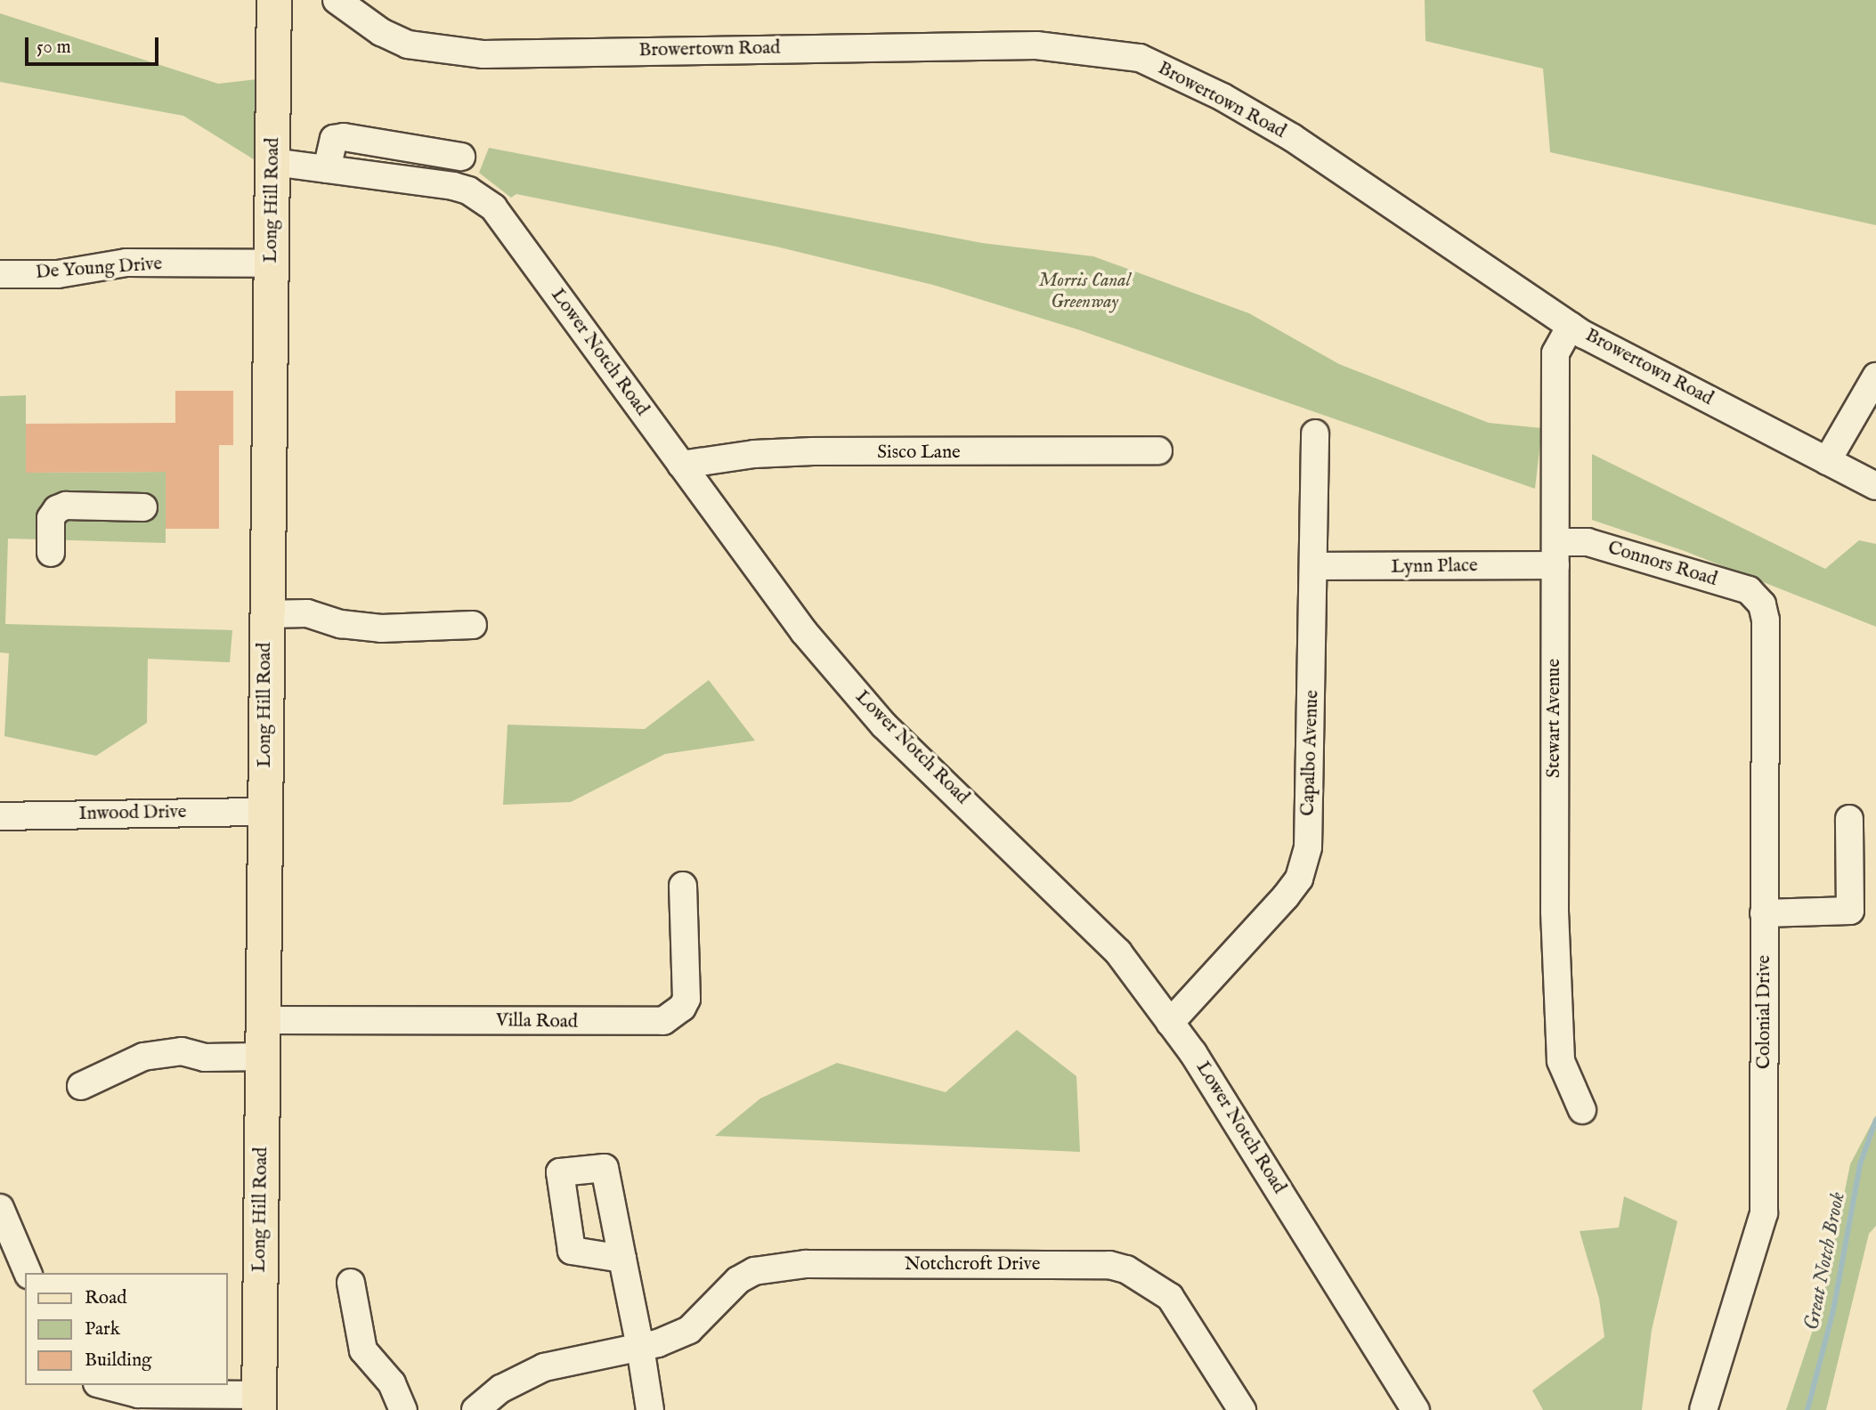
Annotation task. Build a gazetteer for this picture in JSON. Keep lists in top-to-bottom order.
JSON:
{
  "streets": {
    "main road": ["Long Hill Road"],
    "street": [
      "Browertown Road",
      "De Young Drive",
      "Lower Notch Road",
      "Sisco Lane",
      "Connors Road",
      "Lynn Place",
      "Stewart Avenue",
      "Capalbo Avenue",
      "Inwood Drive",
      "Colonial Drive",
      "Villa Road",
      "Notchcroft Drive"
    ]
  },
  "crossings": [
    ["Browertown Road", "Stewart Avenue"],
    ["Long Hill Road", "De Young Drive"],
    ["Long Hill Road", "Lower Notch Road"],
    ["Long Hill Road", "Inwood Drive"],
    ["Long Hill Road", "Villa Road"],
    ["Lower Notch Road", "Sisco Lane"],
    ["Lower Notch Road", "Capalbo Avenue"],
    ["Connors Road", "Lynn Place"],
    ["Connors Road", "Stewart Avenue"],
    ["Connors Road", "Colonial Drive"],
    ["Lynn Place", "Stewart Avenue"],
    ["Lynn Place", "Capalbo Avenue"]
  ],
  "water": ["Great Notch Brook"],
  "parks": ["Morris Canal Greenway"],
  "legend": ["Road", "Park", "Building"],
  "scale_bar": "50 m"
}
